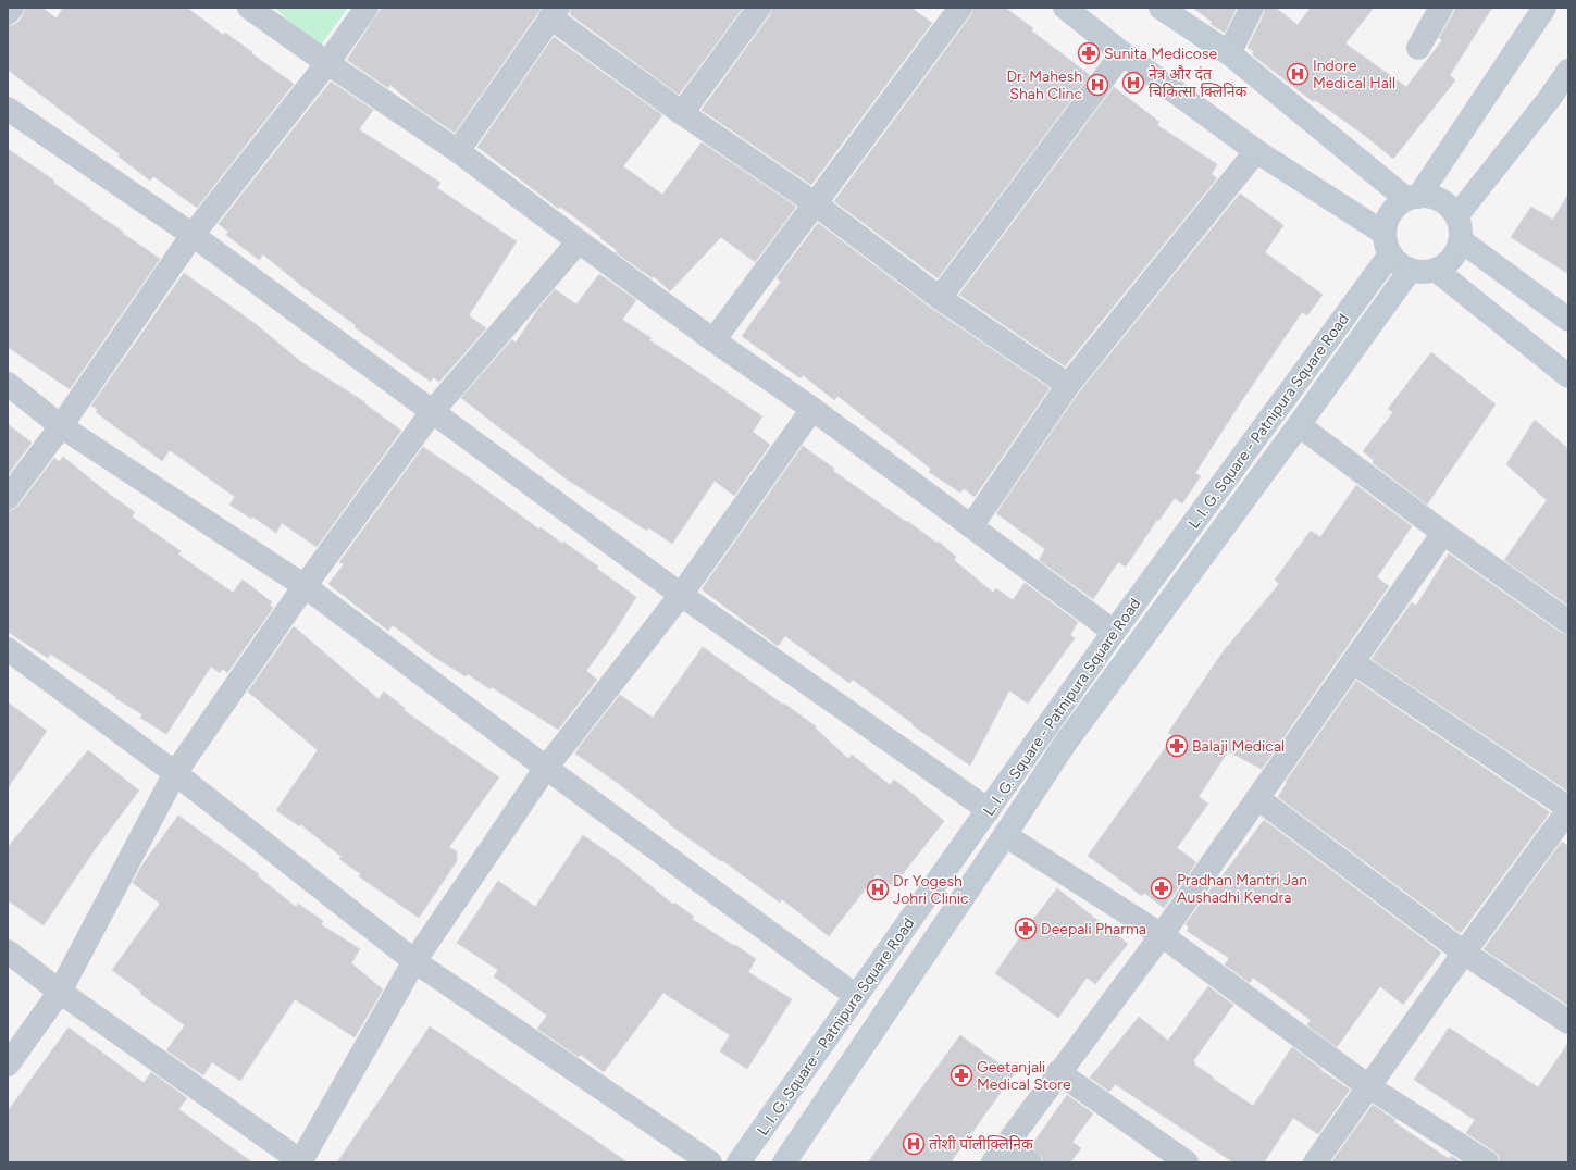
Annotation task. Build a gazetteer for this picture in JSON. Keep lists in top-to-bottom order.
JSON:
{
  "streets": {
    "main road": ["L. I. G. Square - Patnipura Square Road"]
  },
  "places": {
    "pharmacy": [
      "Sunita Medicose",
      "Balaji Medical",
      "Pradhan Mantri Jan Aushadhi Kendra",
      "Deepali Pharma",
      "Geetanjali Medical Store"
    ],
    "hospital": [
      "Indore Medical Hall",
      "नेत्र और दंत चिकित्सा क्लिनिक",
      "Dr. Mahesh Shah Clinc",
      "Dr Yogesh Johri Clinic",
      "तोशी पॉलीक्लिनिक"
    ]
  }
}
